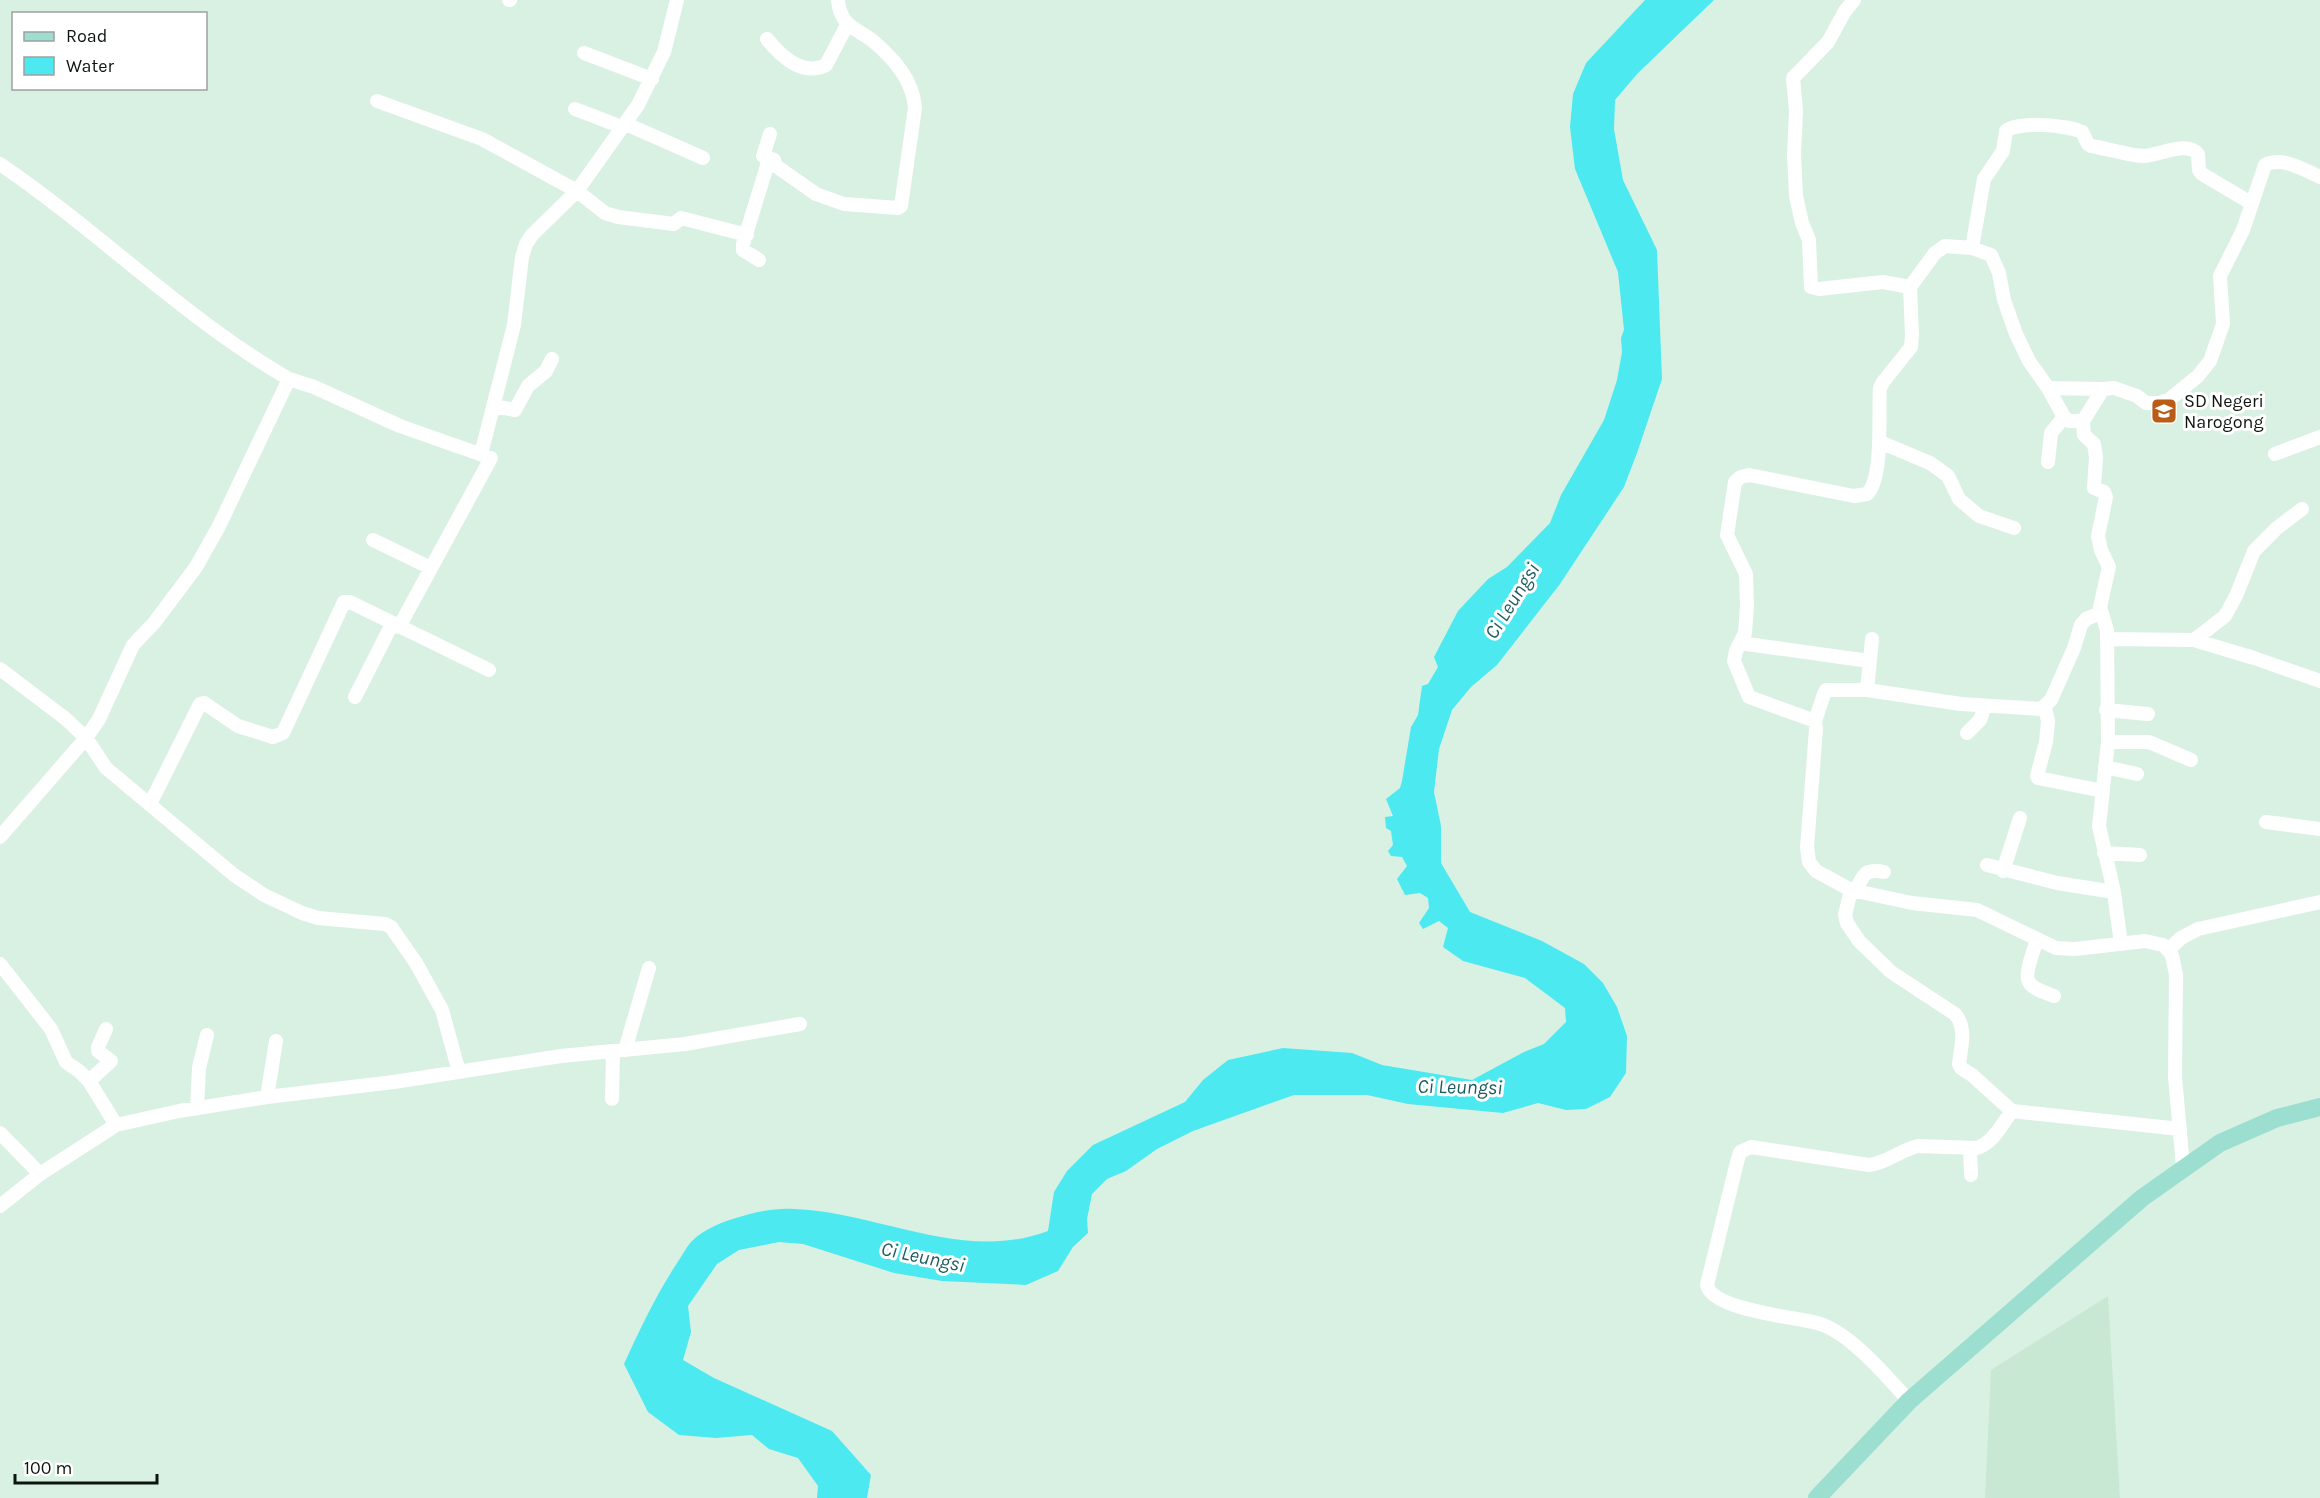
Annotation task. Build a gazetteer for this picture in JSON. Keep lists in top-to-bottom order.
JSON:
{
  "water": ["Ci Leungsi"],
  "places": {
    "school or university": ["SD Negeri Narogong"]
  },
  "legend": ["Road", "Water"],
  "scale_bar": "100 m"
}
